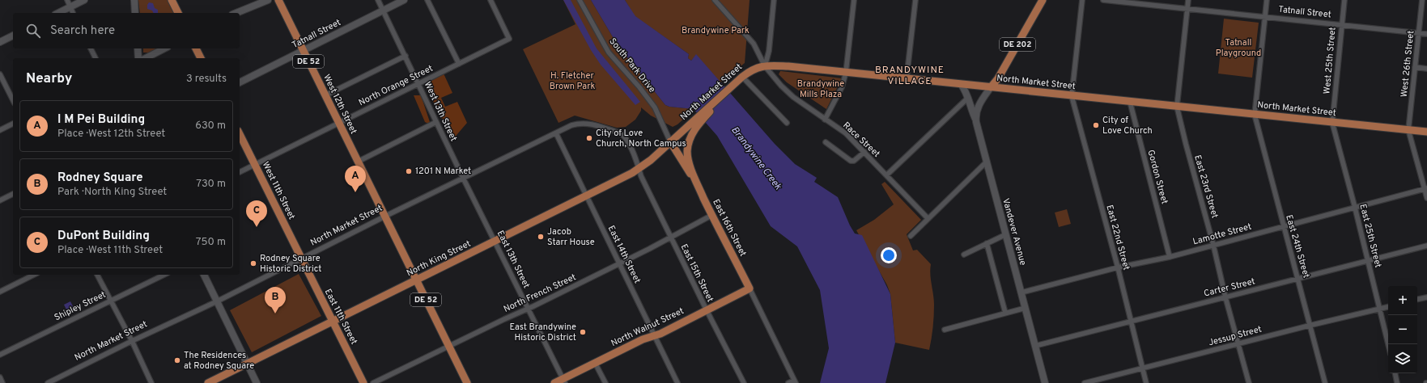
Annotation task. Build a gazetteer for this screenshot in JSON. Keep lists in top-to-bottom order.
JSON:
{
  "streets": {
    "main road": [
      "DE 202",
      "DE 52",
      "North Market Street",
      "West 12th Street",
      "West 11th Street",
      "East 16th Street",
      "North King Street",
      "East 11th Street",
      "North Walnut Street"
    ],
    "street": [
      "Tatnall Street",
      "West 25th Street",
      "West 26th Street",
      "South Park Drive",
      "North Orange Street",
      "West 13th Street",
      "Race Street",
      "Gordon Street",
      "East 23rd Street",
      "Vandever Avenue",
      "Lamotte Street",
      "East 25th Street",
      "East 22nd Street",
      "East 24th Street",
      "East 14th Street",
      "East 13th Street",
      "East 15th Street",
      "Carter Street",
      "North French Street",
      "Shipley Street",
      "Jessup Street"
    ]
  },
  "crossings": [
    ["Tatnall Street", "West 25th Street"],
    ["Tatnall Street", "West 26th Street"],
    ["Tatnall Street", "West 12th Street"],
    ["Tatnall Street", "West 13th Street"],
    ["Tatnall Street", "East 23rd Street"],
    ["Tatnall Street", "East 24th Street"],
    ["DE 202", "North Market Street"],
    ["DE 202", "Vandever Avenue"],
    ["West 25th Street", "North Market Street"],
    ["West 25th Street", "East 25th Street"],
    ["DE 52", "North Market Street"],
    ["DE 52", "West 12th Street"],
    ["DE 52", "North King Street"],
    ["DE 52", "North French Street"],
    ["West 26th Street", "North Market Street"],
    ["South Park Drive", "North Market Street"],
    ["South Park Drive", "North King Street"],
    ["North Market Street", "West 12th Street"],
    ["North Market Street", "West 13th Street"],
    ["North Market Street", "Race Street"],
    ["North Market Street", "Gordon Street"],
    ["North Market Street", "East 23rd Street"],
    ["North Market Street", "West 11th Street"],
    ["North Market Street", "East 16th Street"],
    ["North Market Street", "Vandever Avenue"],
    ["North Market Street", "East 25th Street"],
    ["North Market Street", "East 22nd Street"],
    ["North Market Street", "East 24th Street"],
    ["North Market Street", "East 14th Street"],
    ["North Market Street", "North King Street"],
    ["North Market Street", "East 13th Street"],
    ["North Market Street", "East 15th Street"],
    ["North Market Street", "East 11th Street"],
    ["North Orange Street", "West 12th Street"],
    ["North Orange Street", "West 13th Street"],
    ["North Orange Street", "West 11th Street"],
    ["West 13th Street", "East 13th Street"],
    ["Gordon Street", "Lamotte Street"],
    ["East 23rd Street", "Lamotte Street"],
    ["East 23rd Street", "Carter Street"],
    ["East 23rd Street", "Jessup Street"],
    ["West 11th Street", "East 11th Street"],
    ["East 16th Street", "North French Street"],
    ["East 16th Street", "North Walnut Street"],
    ["Vandever Avenue", "Lamotte Street"],
    ["Vandever Avenue", "Carter Street"],
    ["Lamotte Street", "East 25th Street"],
    ["Lamotte Street", "East 22nd Street"],
    ["Lamotte Street", "East 24th Street"],
    ["East 25th Street", "Carter Street"],
    ["East 25th Street", "Jessup Street"],
    ["East 22nd Street", "Carter Street"],
    ["East 22nd Street", "Jessup Street"],
    ["East 24th Street", "Carter Street"],
    ["East 24th Street", "Jessup Street"],
    ["East 14th Street", "North King Street"],
    ["East 14th Street", "North French Street"],
    ["East 14th Street", "North Walnut Street"],
    ["North King Street", "East 13th Street"],
    ["North King Street", "East 15th Street"],
    ["North King Street", "East 11th Street"],
    ["East 13th Street", "North French Street"],
    ["East 13th Street", "North Walnut Street"],
    ["East 15th Street", "North French Street"],
    ["East 15th Street", "North Walnut Street"]
  ],
  "districts": ["BRANDYWINE VILLAGE"],
  "water": ["Brandywine Creek"],
  "parks": [
    "Brandywine Park",
    "Tatnall Playground",
    "H. Fletcher Brown Park",
    "Brandywine Mills Plaza"
  ],
  "places": [
    "City of Love Church",
    "City of Love Church, North Campus",
    "1201 N Market",
    "Jacob Starr House",
    "Rodney Square Historic District",
    "East Brandywine Historic District",
    "The Residences at Rodney Square"
  ],
  "page": {
    "search": "Search here",
    "heading": ["Nearby", "3 results"],
    "list": [
      {
        "mark": "A",
        "name": "I M Pei Building",
        "note": "Place · West 12th Street",
        "value": "630 m"
      },
      {
        "mark": "B",
        "name": "Rodney Square",
        "note": "Park · North King Street",
        "value": "730 m"
      },
      {
        "mark": "C",
        "name": "DuPont Building",
        "note": "Place · West 11th Street",
        "value": "750 m"
      }
    ],
    "pins": ["A", "C", "B"],
    "map_buttons": ["+", "−"]
  }
}
